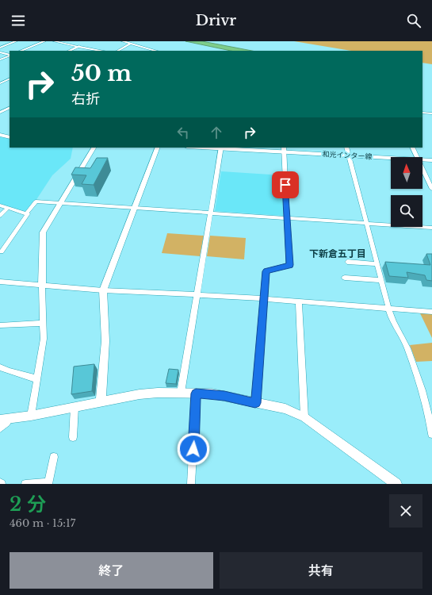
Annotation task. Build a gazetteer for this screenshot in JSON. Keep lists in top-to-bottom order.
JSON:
{
  "streets": {
    "main road": ["和光インター線"]
  },
  "districts": ["下新倉五丁目"],
  "north": "top",
  "page": {
    "header": "Drivr",
    "turn": ["50 m", "右折"],
    "heading": ["2 分", "460 m · 15:17"],
    "buttons": ["終了", "共有"]
  }
}
